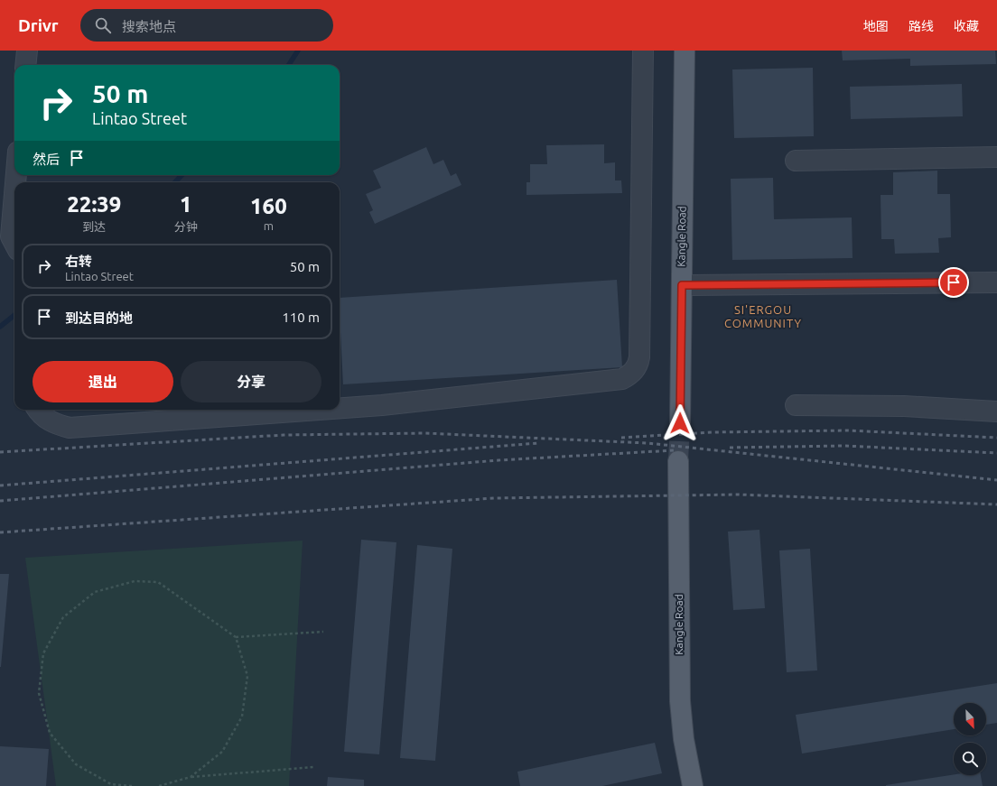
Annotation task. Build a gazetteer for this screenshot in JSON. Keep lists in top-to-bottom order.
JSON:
{
  "streets": {
    "main road": ["Kangle Road"]
  },
  "districts": ["SI'ERGOU COMMUNITY"],
  "north": "bottom right",
  "page": {
    "header": "Drivr",
    "search": "搜索地点",
    "nav": ["地图", "路线", "收藏"],
    "turn": ["50 m", "Lintao Street"],
    "then": "然后",
    "eta": [
      "22:39",
      "到达",
      "1",
      "分钟",
      "160",
      "m"
    ],
    "list": [
      {
        "name": "右转",
        "note": "Lintao Street",
        "value": "50 m"
      },
      {
        "name": "到达目的地",
        "value": "110 m"
      }
    ],
    "buttons": ["退出", "分享"]
  }
}
